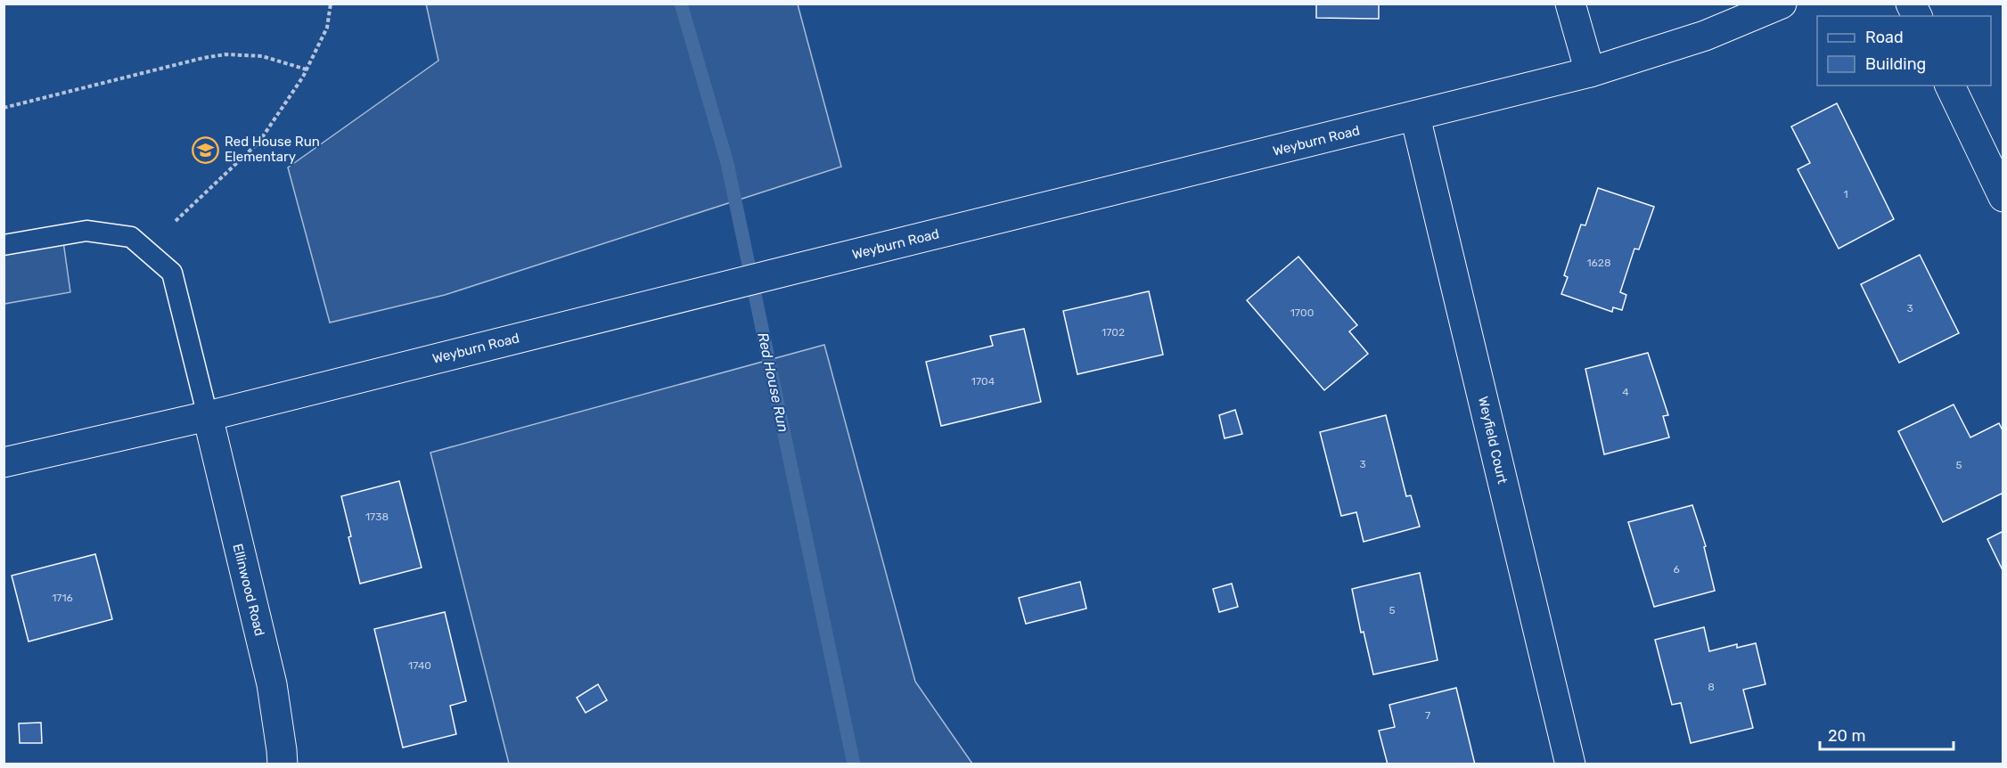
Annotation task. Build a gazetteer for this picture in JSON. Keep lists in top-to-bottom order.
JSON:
{
  "streets": {
    "street": ["Weyburn Road", "Weyfield Court", "Ellinwood Road"]
  },
  "crossings": [
    ["Weyburn Road", "Weyfield Court"],
    ["Weyburn Road", "Ellinwood Road"]
  ],
  "water": ["Red House Run"],
  "places": {
    "school or university": ["Red House Run Elementary"]
  },
  "house_numbers": [
    "1",
    "1628",
    "3",
    "1700",
    "1702",
    "1704",
    "4",
    "3",
    "5",
    "1738",
    "6",
    "1716",
    "5",
    "1740",
    "8",
    "7"
  ],
  "legend": ["Road", "Building"],
  "scale_bar": "20 m"
}
